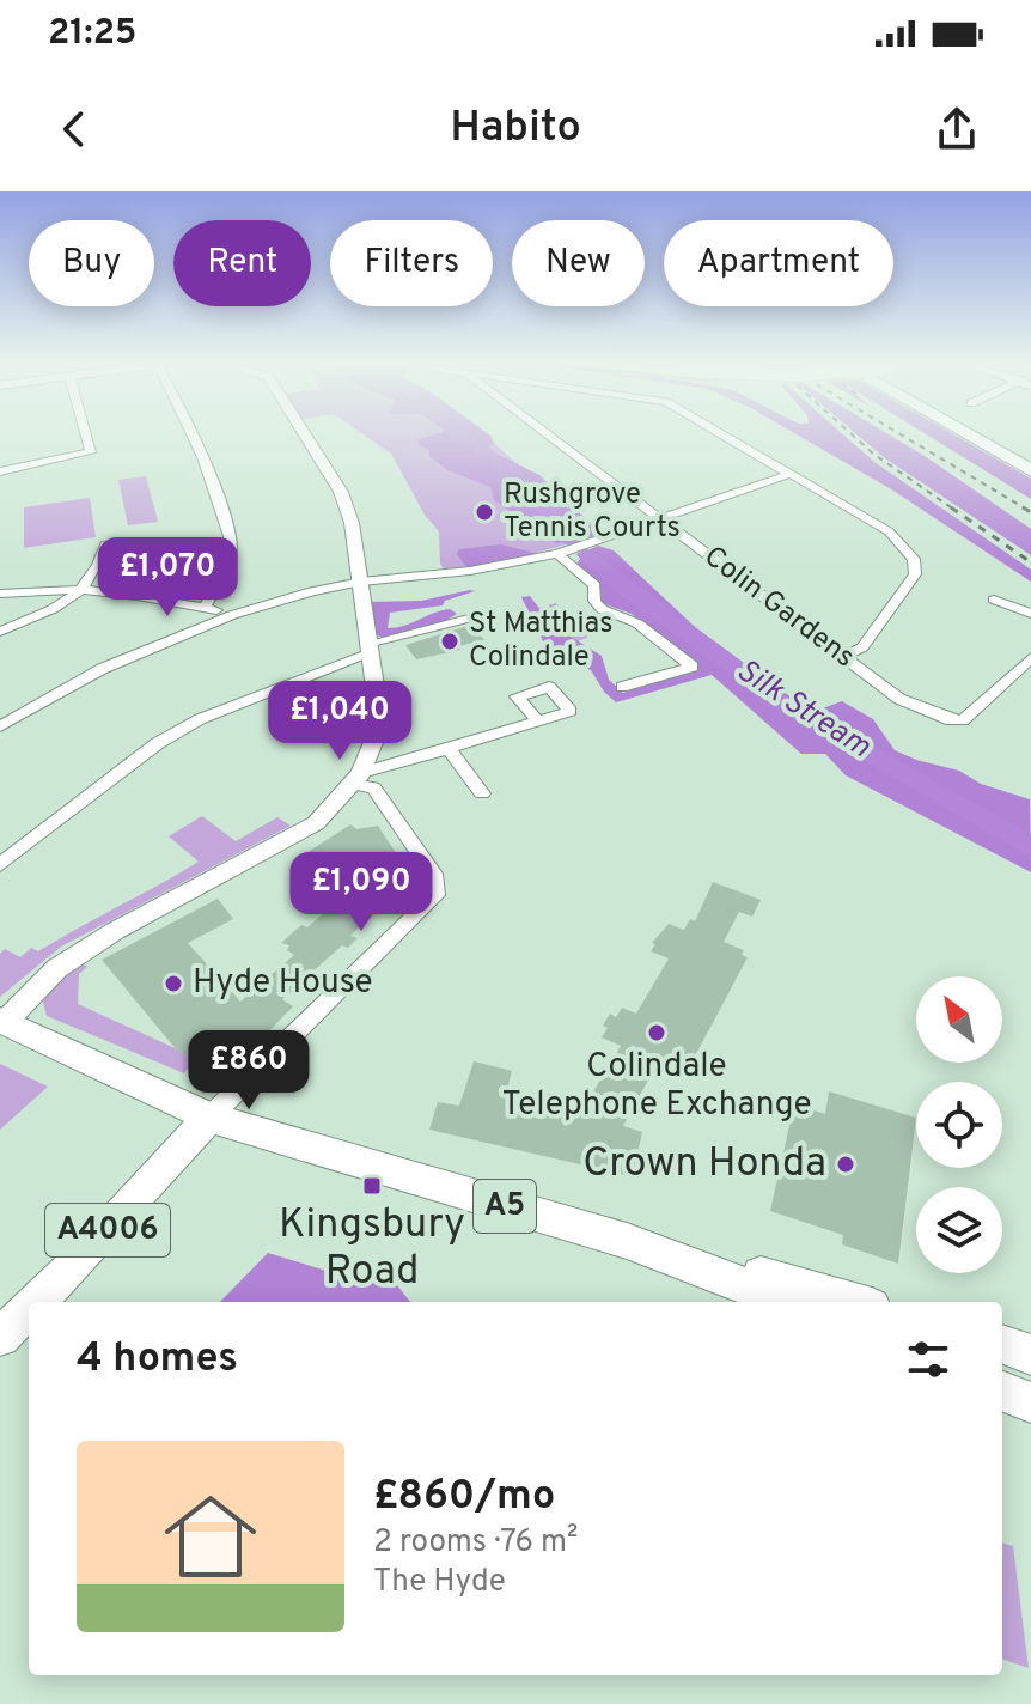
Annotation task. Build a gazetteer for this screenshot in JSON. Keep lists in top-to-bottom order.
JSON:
{
  "streets": {
    "main road": ["A5", "A4006"],
    "street": ["Colin Gardens"]
  },
  "crossings": [
    ["A5", "A4006"]
  ],
  "water": ["Silk Stream"],
  "places": {
    "other": [
      "Rushgrove Tennis Courts",
      "St Matthias Colindale",
      "Hyde House",
      "Colindale Telephone Exchange",
      "Crown Honda"
    ],
    "transit": ["Kingsbury Road"]
  },
  "north": "top left",
  "page": {
    "status": "21:25",
    "header": "Habito",
    "chip": [
      "Buy",
      "Rent",
      "Filters",
      "New",
      "Apartment"
    ],
    "price": [
      "£1,070",
      "£1,040",
      "£1,090",
      "£860"
    ],
    "heading": "4 homes",
    "list": [
      {
        "name": "£860/mo",
        "note": "2 rooms · 76 m² · The Hyde"
      }
    ]
  }
}
